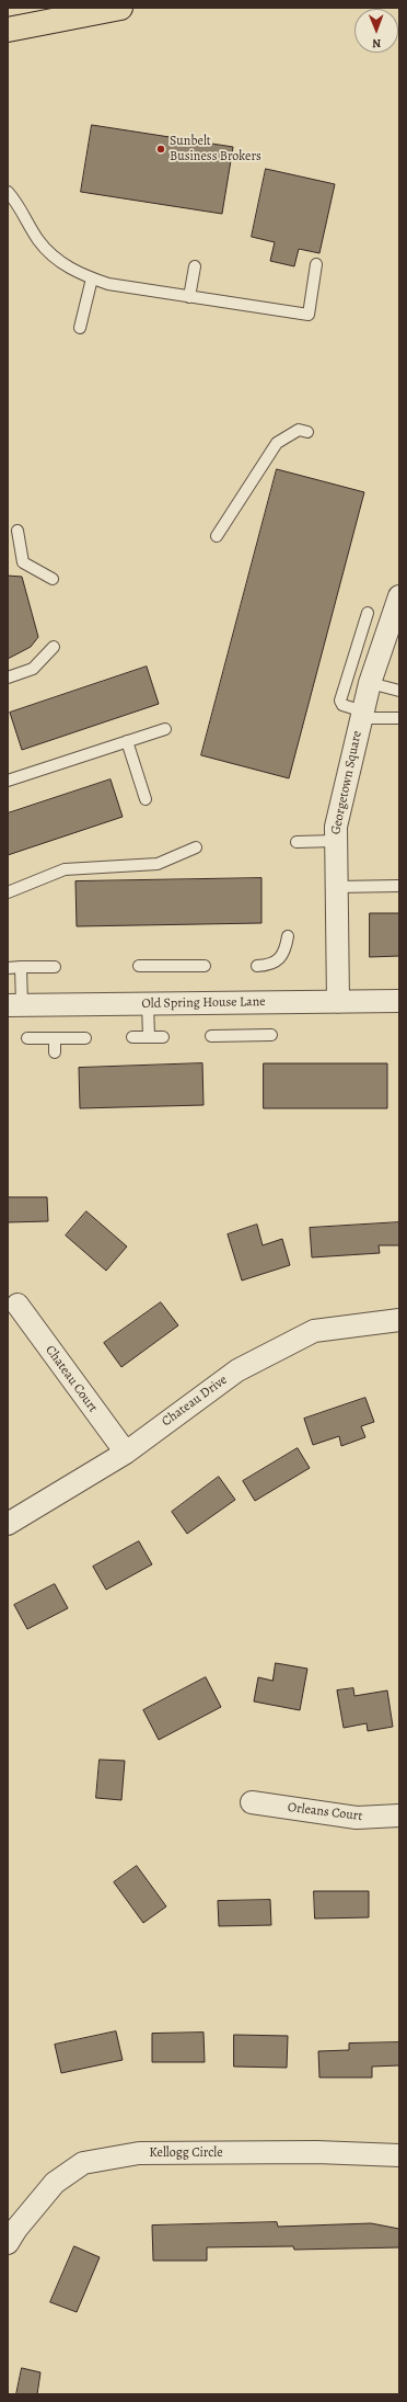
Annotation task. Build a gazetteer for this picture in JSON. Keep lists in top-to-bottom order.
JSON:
{
  "streets": {
    "street": [
      "Georgetown Square",
      "Old Spring House Lane",
      "Chateau Court",
      "Chateau Drive",
      "Orleans Court",
      "Kellogg Circle"
    ]
  },
  "crossings": [
    ["Georgetown Square", "Old Spring House Lane"],
    ["Chateau Court", "Chateau Drive"]
  ],
  "places": ["Sunbelt Business Brokers"],
  "north": "bottom"
}
